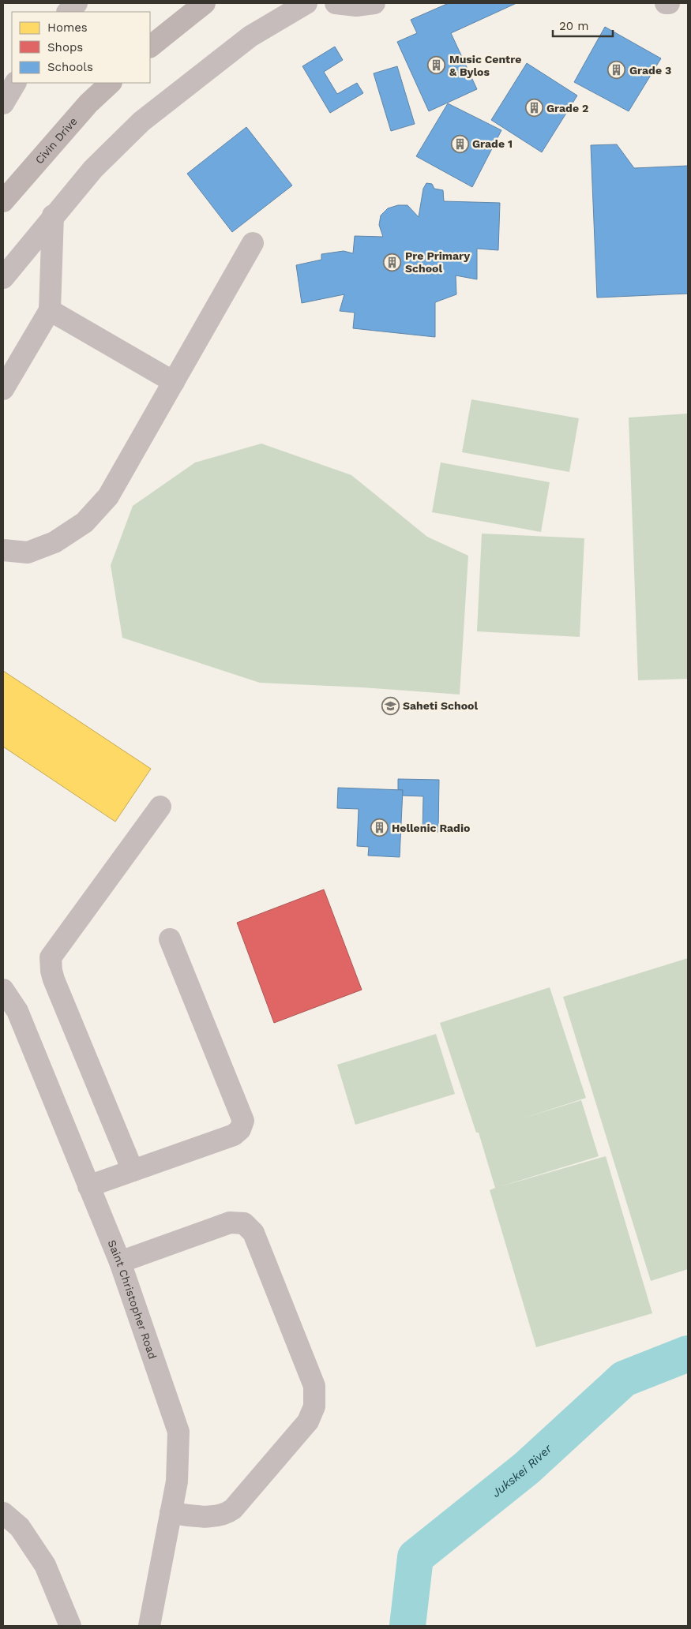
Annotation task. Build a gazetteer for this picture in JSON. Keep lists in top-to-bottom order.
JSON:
{
  "streets": {
    "main road": ["Civin Drive"],
    "street": ["Saint Christopher Road"]
  },
  "water": ["Jukskei River"],
  "places": {
    "building": [
      "Music Centre & Bylos",
      "Grade 3",
      "Grade 2",
      "Grade 1",
      "Pre Primary School",
      "Hellenic Radio"
    ],
    "school or university": ["Saheti School"]
  },
  "legend": ["Homes", "Shops", "Schools"],
  "scale_bar": "20 m"
}
